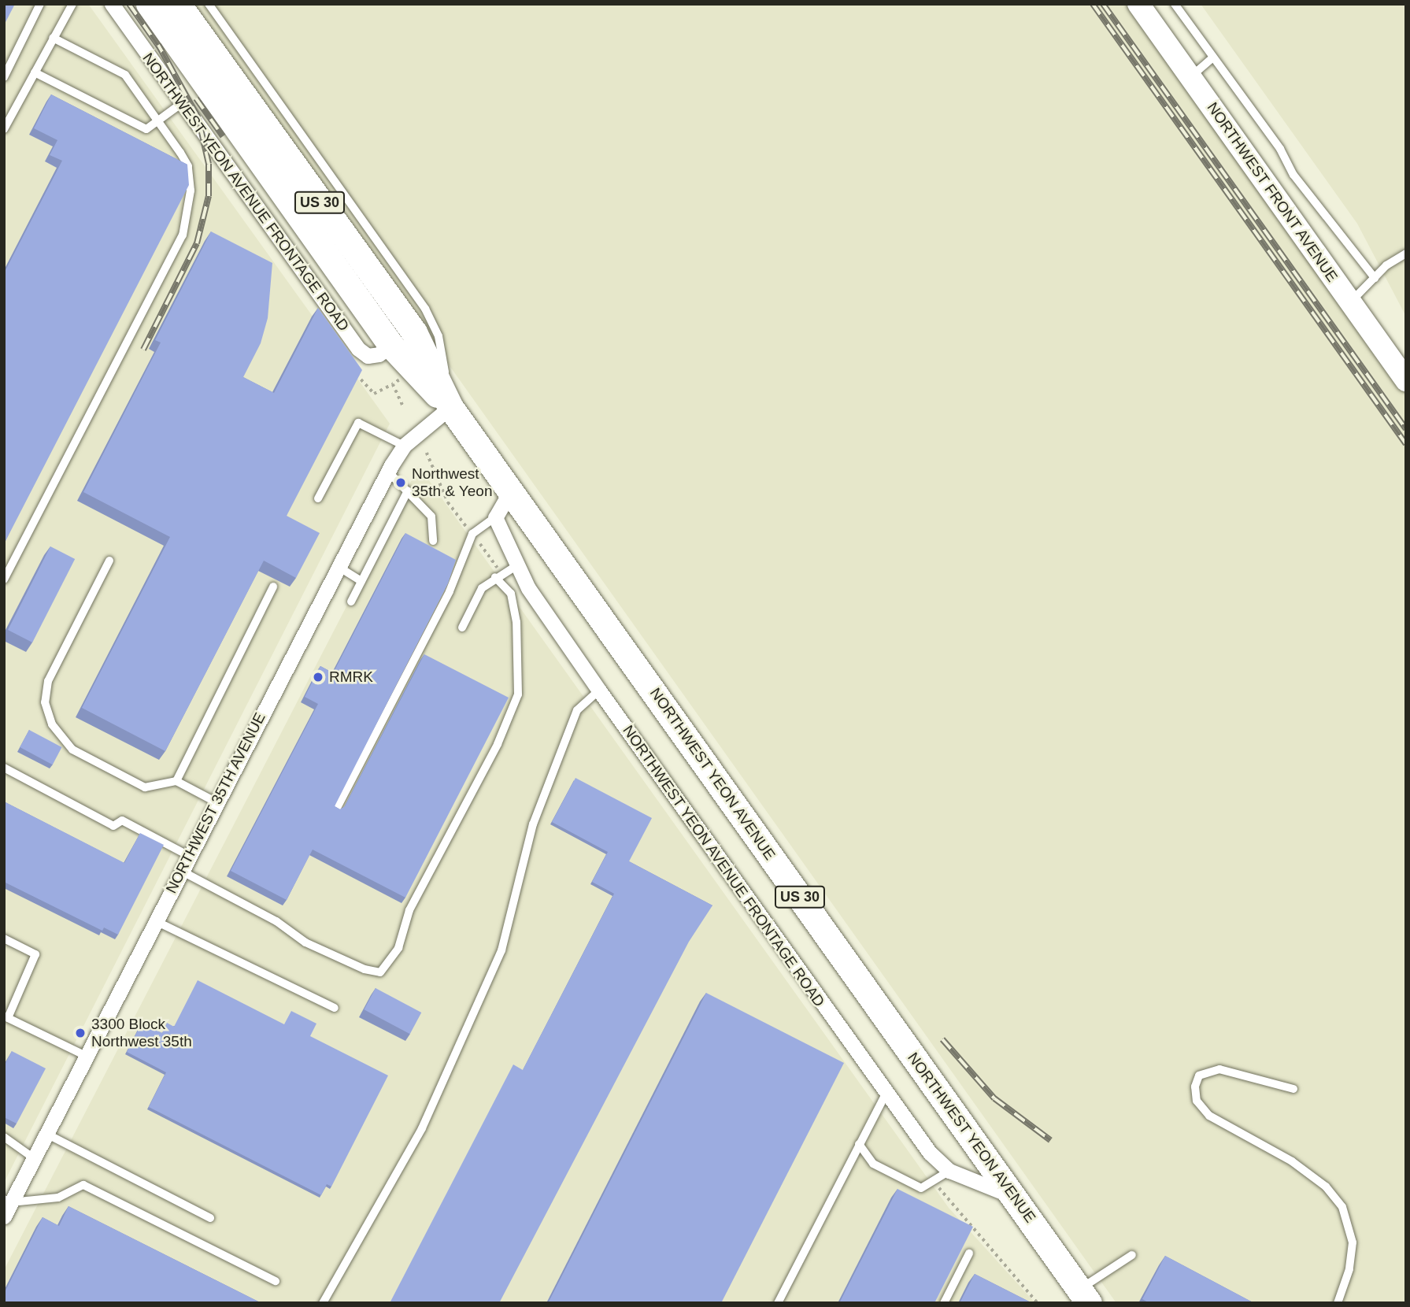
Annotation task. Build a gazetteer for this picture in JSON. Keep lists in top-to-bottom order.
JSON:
{
  "streets": {
    "highway": ["US 30", "NORTHWEST YEON AVENUE"],
    "main road": ["NORTHWEST FRONT AVENUE"],
    "street": ["NORTHWEST YEON AVENUE FRONTAGE ROAD", "NORTHWEST 35TH AVENUE"]
  },
  "crossings": [
    ["NORTHWEST YEON AVENUE FRONTAGE ROAD", "NORTHWEST YEON AVENUE"],
    ["NORTHWEST YEON AVENUE", "NORTHWEST 35TH AVENUE"]
  ],
  "places": ["Northwest 35th & Yeon", "RMRK", "3300 Block Northwest 35th"]
}
